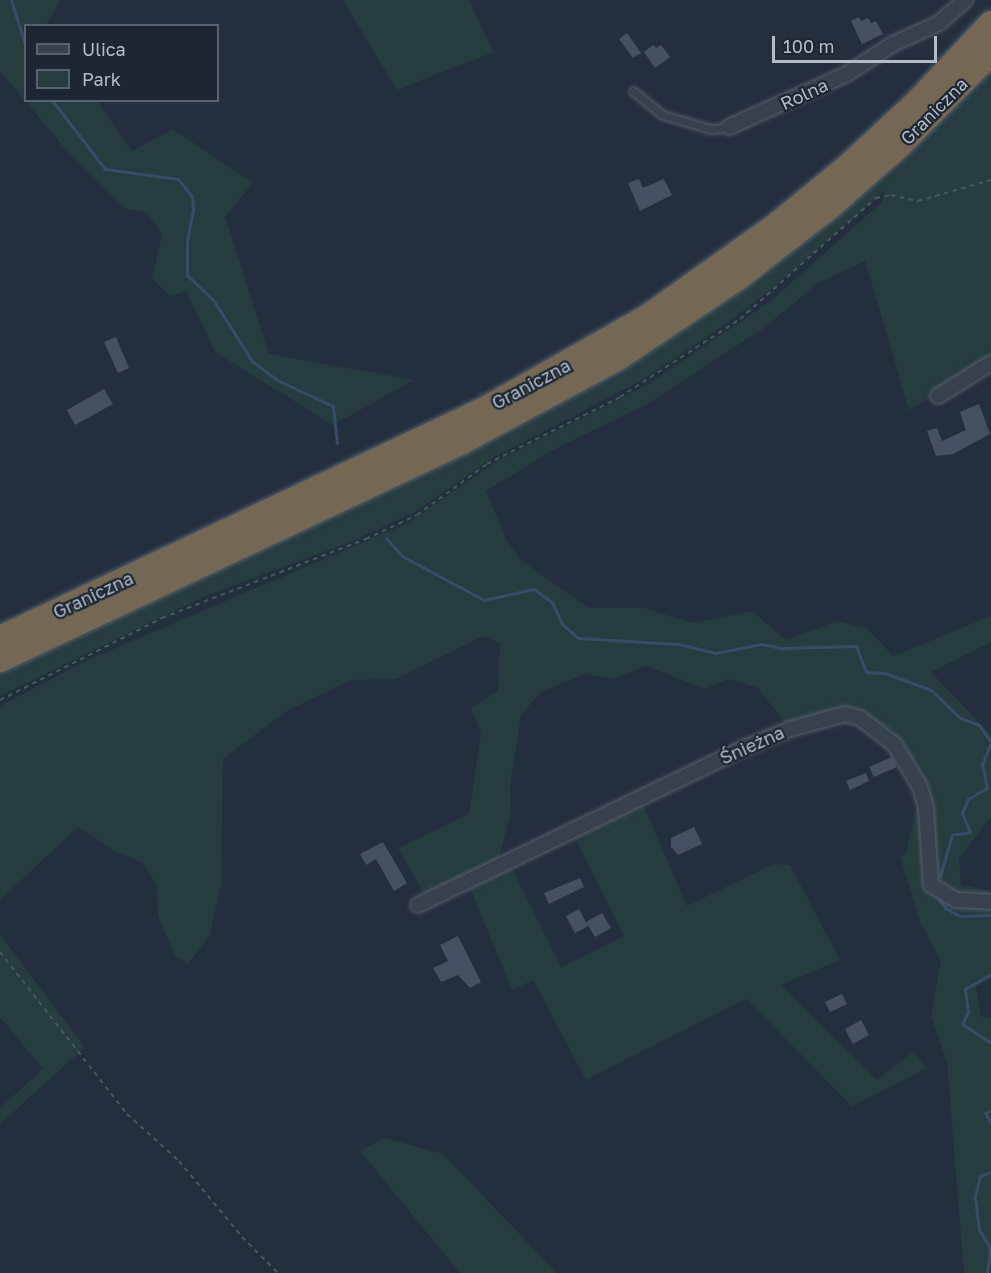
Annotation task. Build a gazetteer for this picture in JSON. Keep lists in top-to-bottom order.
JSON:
{
  "streets": {
    "highway": ["Graniczna"],
    "street": ["Rolna", "Śnieżna"]
  },
  "legend": ["Ulica", "Park"],
  "scale_bar": "100 m"
}
